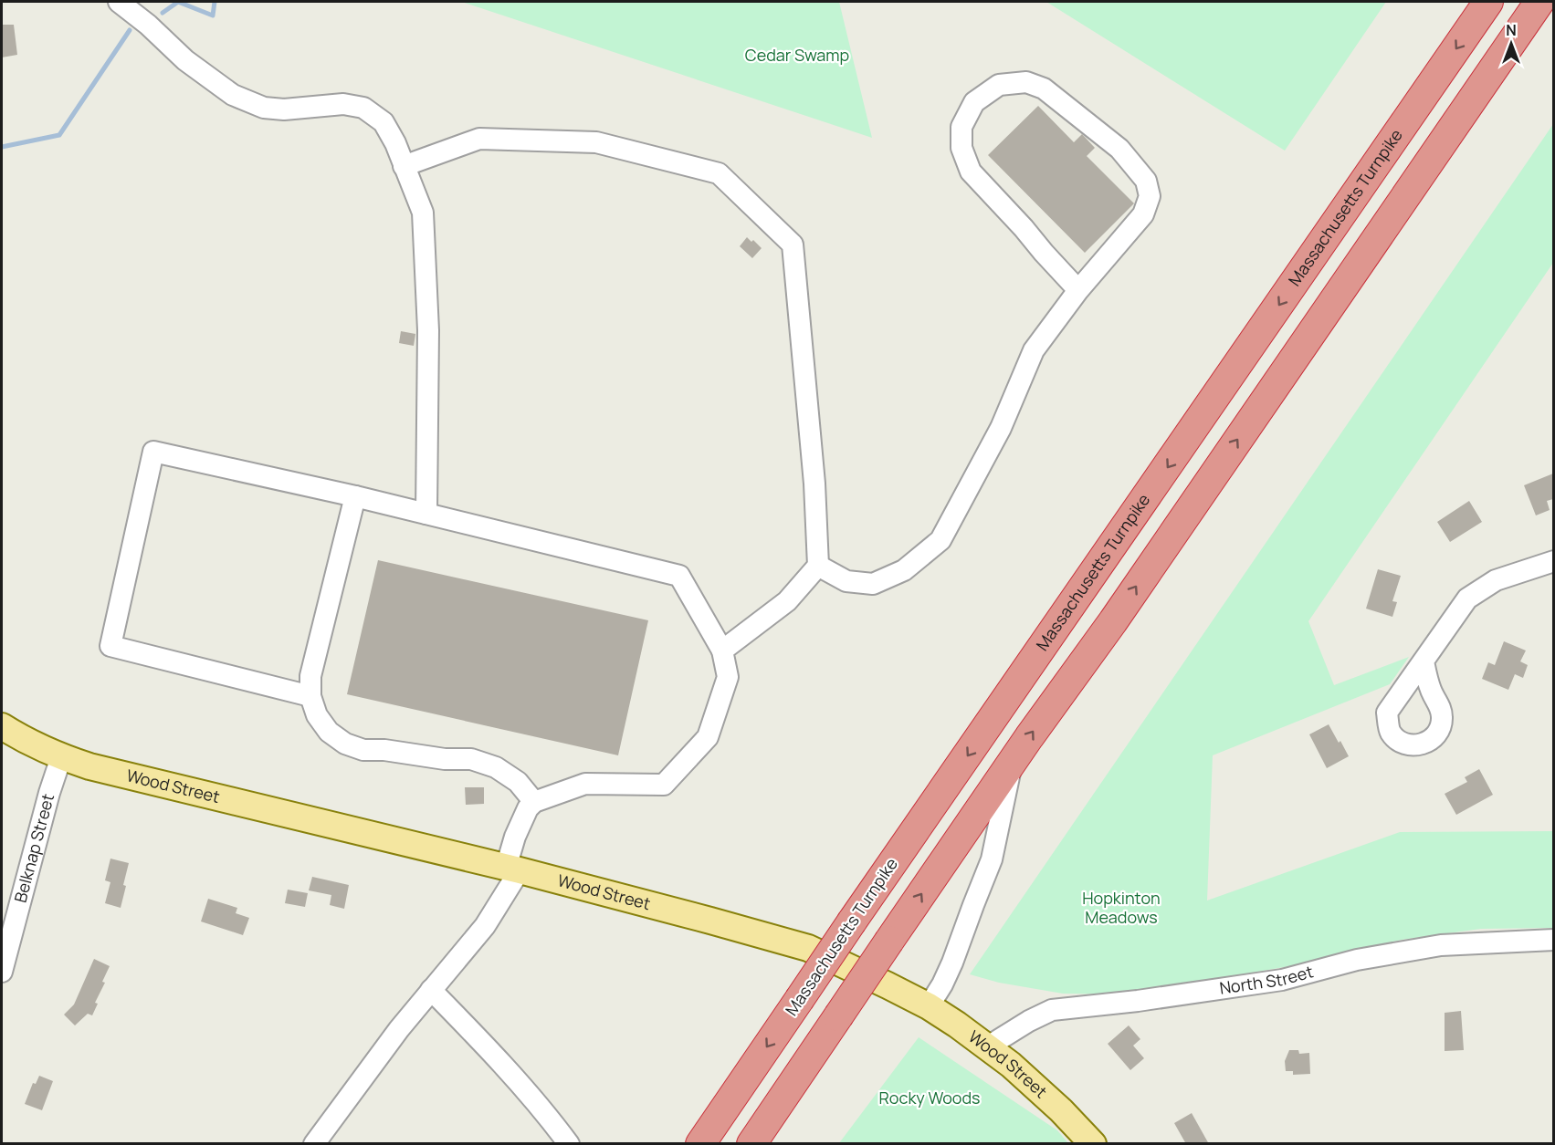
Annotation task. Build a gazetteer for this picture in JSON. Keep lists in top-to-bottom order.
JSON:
{
  "streets": {
    "highway": ["Massachusetts Turnpike"],
    "main road": ["Wood Street"],
    "street": ["Belknap Street", "North Street"]
  },
  "crossings": [
    ["Wood Street", "Belknap Street"],
    ["Wood Street", "North Street"]
  ],
  "parks": ["Cedar Swamp", "Hopkinton Meadows", "Rocky Woods"],
  "north": "top"
}
